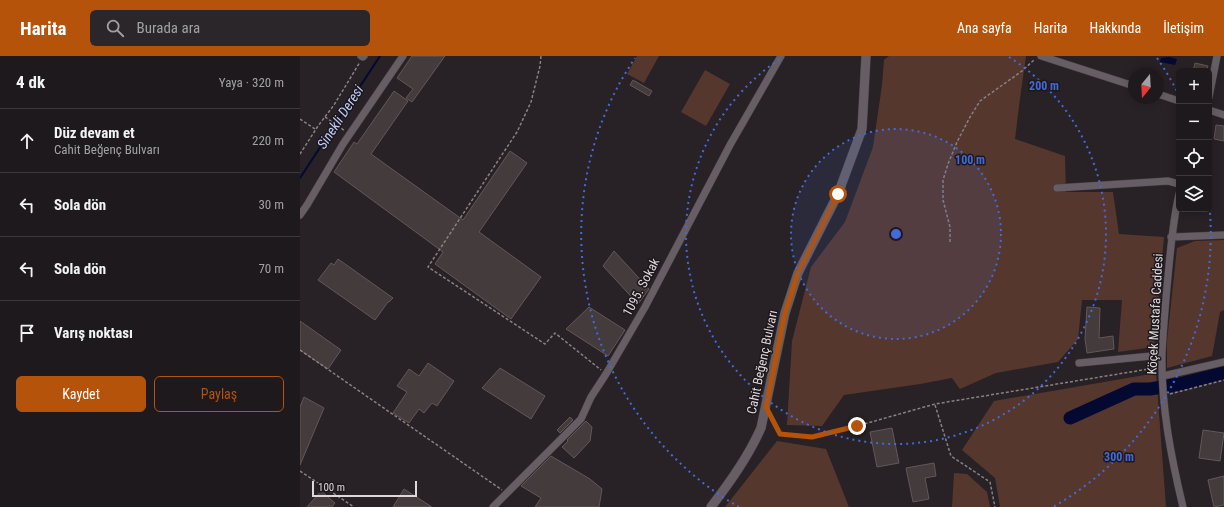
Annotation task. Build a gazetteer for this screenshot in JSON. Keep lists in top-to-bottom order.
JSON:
{
  "streets": {
    "main road": ["Cahit Beğenç Bulvarı"],
    "street": ["1095. Sokak", "Köçek Mustafa Caddesi"]
  },
  "water": ["Sinekli Deresi"],
  "scale_bar": "100 m",
  "north": "bottom",
  "page": {
    "header": "Harita",
    "search": "Burada ara",
    "nav": [
      "Ana sayfa",
      "Harita",
      "Hakkında",
      "İletişim"
    ],
    "heading": ["4 dk", "Yaya · 320 m"],
    "map_buttons": ["+", "−"],
    "list": [
      ["Düz devam et", "Cahit Beğenç Bulvarı", "220 m"],
      ["Sola dön", "30 m"],
      ["Sola dön", "70 m"],
      "Varış noktası"
    ],
    "buttons": ["Kaydet", "Paylaş"],
    "scale": "100 m"
  },
  "rings": ["200 m", "100 m", "300 m"]
}
